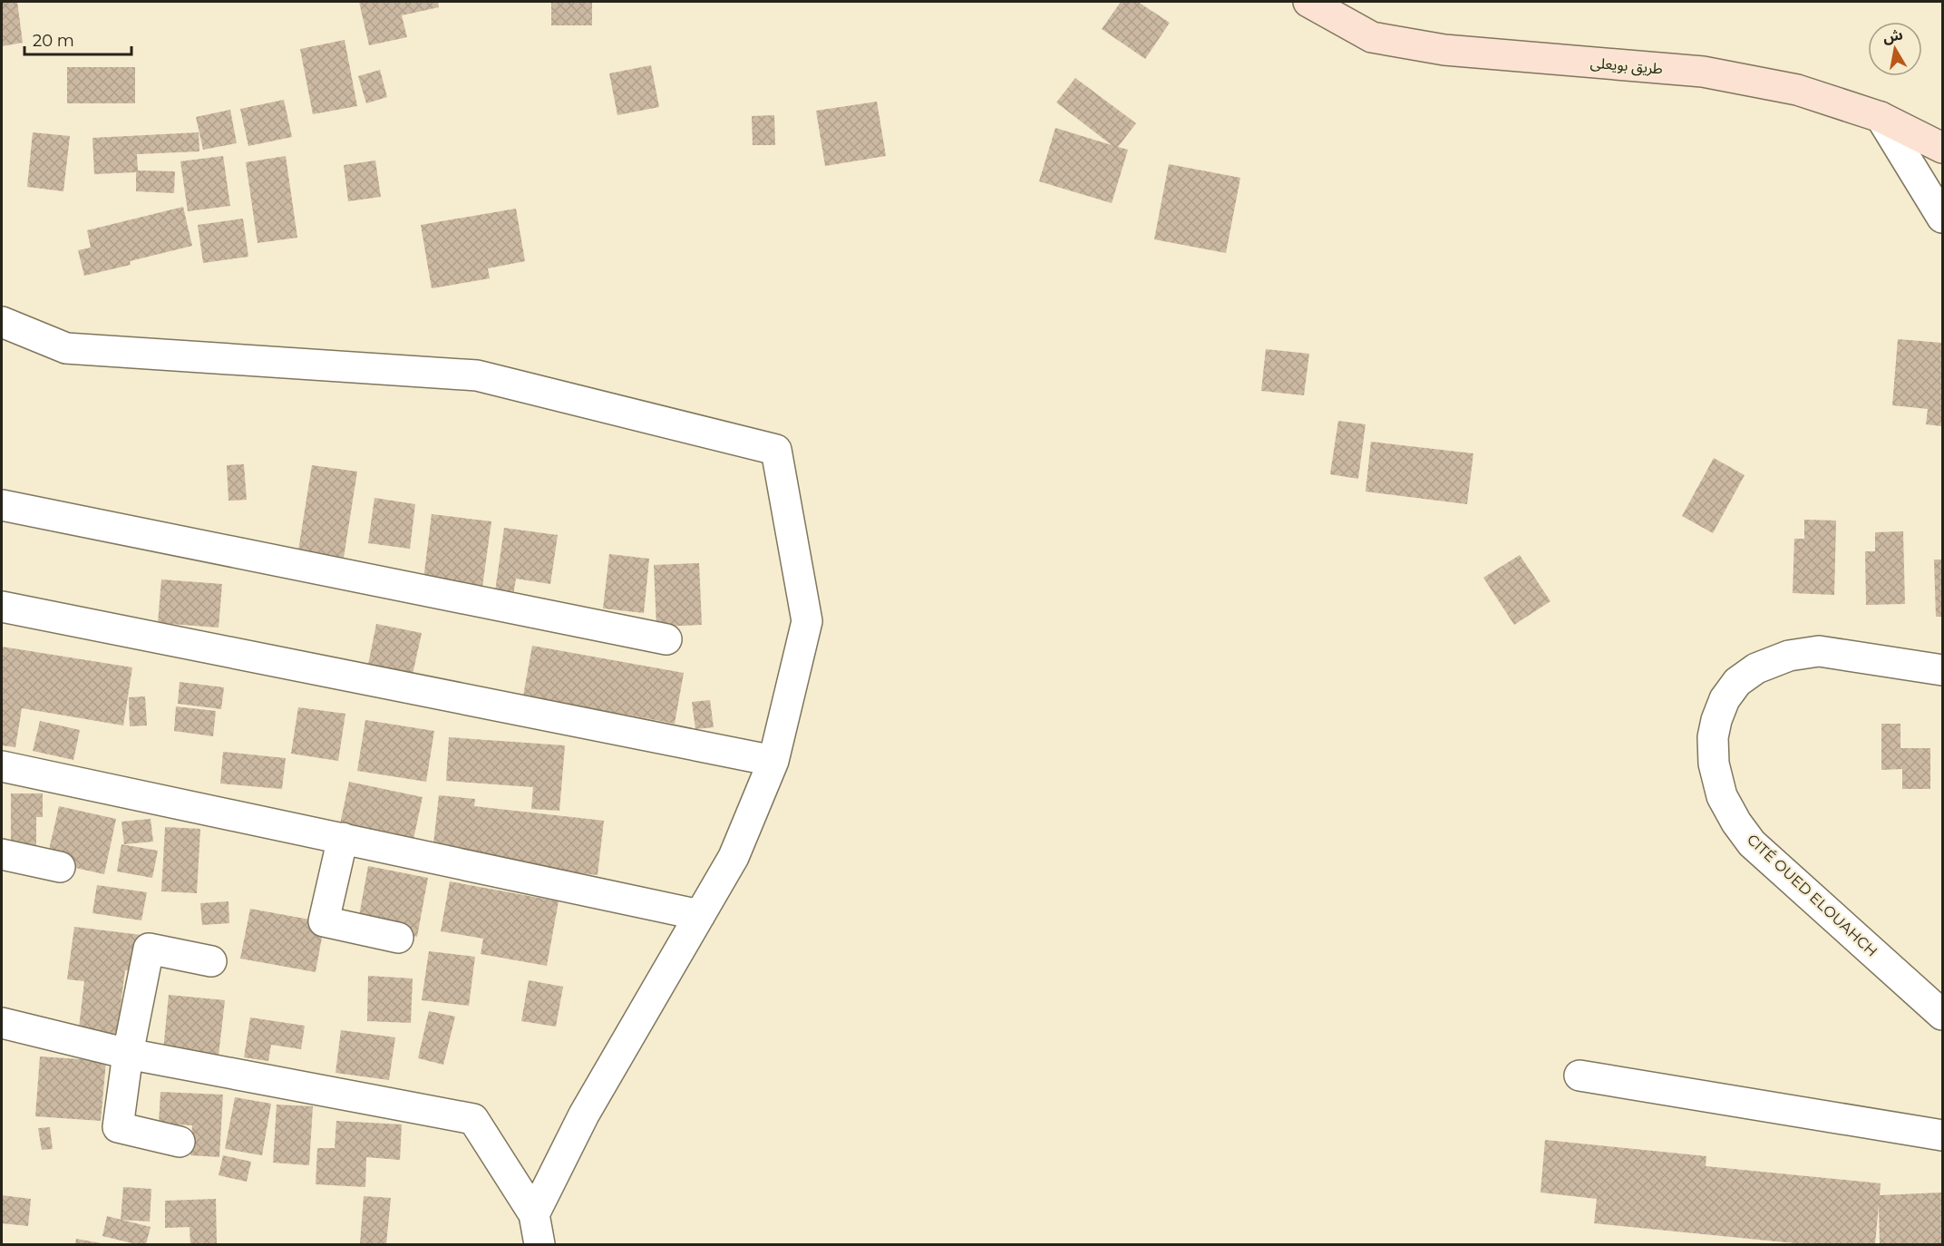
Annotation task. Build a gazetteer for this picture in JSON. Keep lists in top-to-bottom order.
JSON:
{
  "streets": {
    "main road": ["طريق بويعلى"],
    "street": ["CITÉ OUED ELOUAHCH"]
  },
  "scale_bar": "20 m",
  "north": "top"
}
